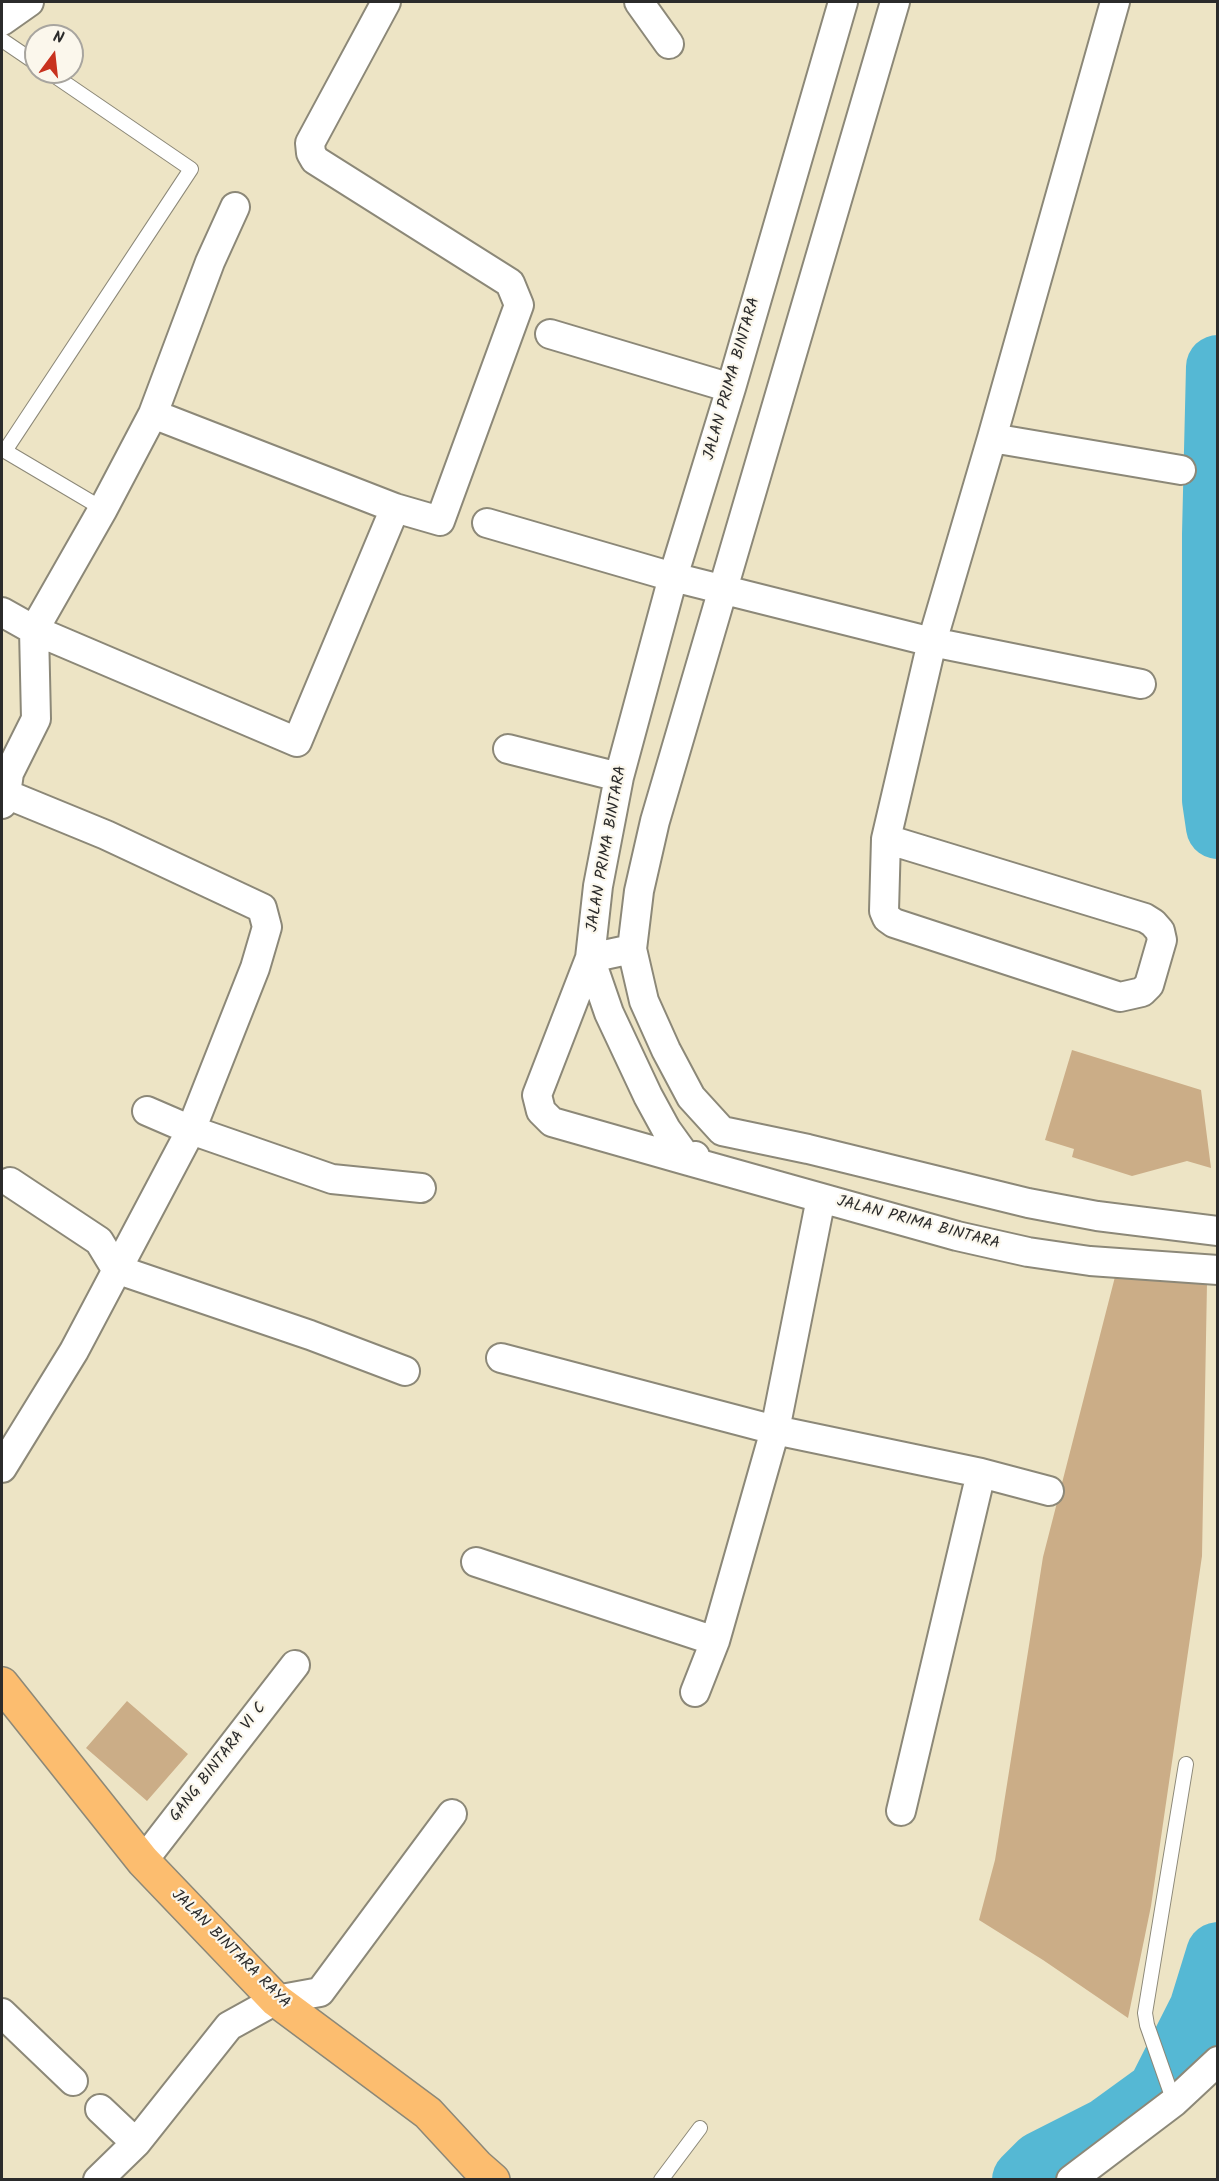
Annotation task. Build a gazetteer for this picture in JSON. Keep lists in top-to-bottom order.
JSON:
{
  "streets": {
    "main road": ["JALAN BINTARA RAYA"],
    "street": ["JALAN PRIMA BINTARA", "GANG BINTARA VI C"]
  },
  "crossings": [
    ["GANG BINTARA VI C", "JALAN BINTARA RAYA"]
  ],
  "north": "top"
}
